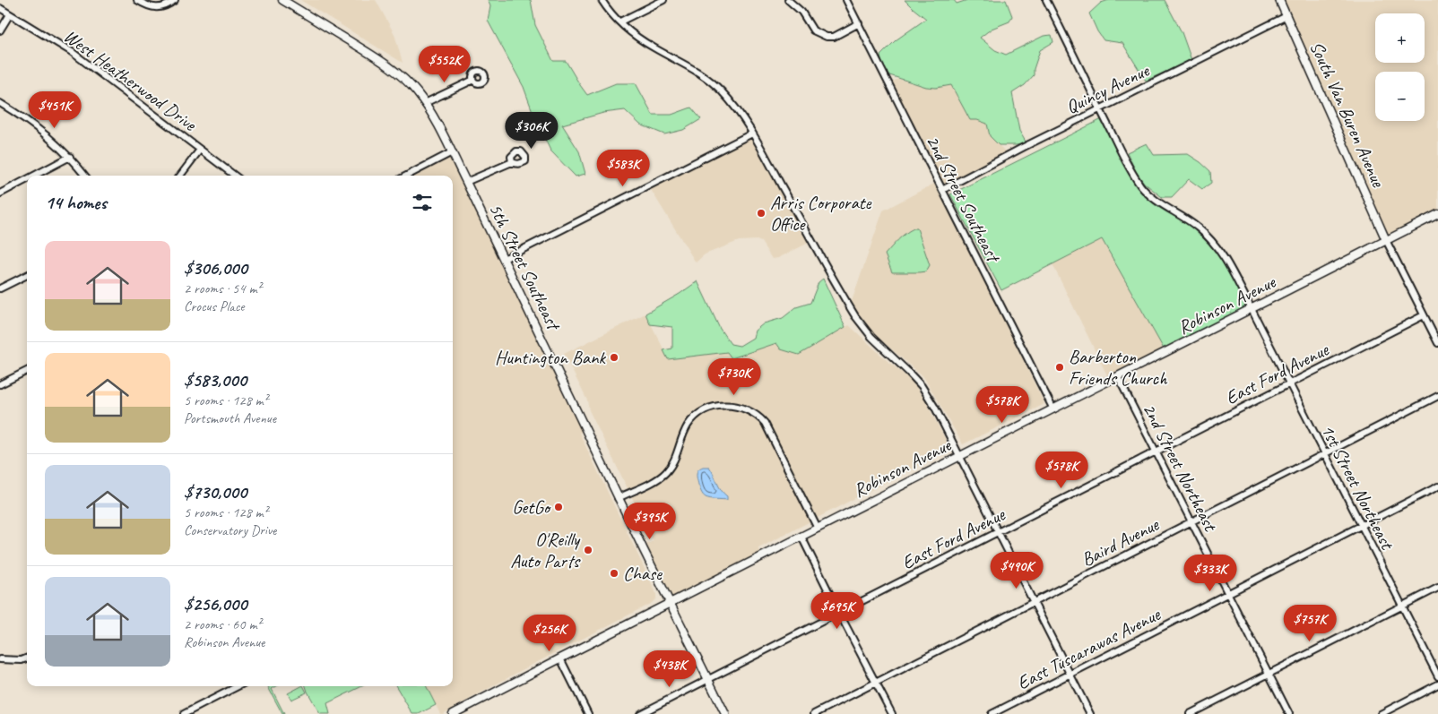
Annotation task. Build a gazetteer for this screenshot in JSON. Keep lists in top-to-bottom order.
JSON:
{
  "streets": {
    "main road": ["South Van Buren Avenue", "5th Street Southeast", "Robinson Avenue"],
    "street": [
      "West Heatherwood Drive",
      "Quincy Avenue",
      "2nd Street Southeast",
      "East Ford Avenue",
      "2nd Street Northeast",
      "1st Street Northeast",
      "Baird Avenue",
      "East Tuscarawas Avenue"
    ]
  },
  "crossings": [
    ["Quincy Avenue", "South Van Buren Avenue"],
    ["Quincy Avenue", "2nd Street Southeast"],
    ["Quincy Avenue", "1st Street Northeast"],
    ["South Van Buren Avenue", "Robinson Avenue"],
    ["2nd Street Southeast", "Robinson Avenue"],
    ["5th Street Southeast", "Robinson Avenue"],
    ["5th Street Southeast", "East Ford Avenue"],
    ["Robinson Avenue", "2nd Street Northeast"],
    ["Robinson Avenue", "1st Street Northeast"],
    ["East Ford Avenue", "2nd Street Northeast"],
    ["East Ford Avenue", "1st Street Northeast"],
    ["2nd Street Northeast", "Baird Avenue"],
    ["2nd Street Northeast", "East Tuscarawas Avenue"],
    ["1st Street Northeast", "Baird Avenue"],
    ["1st Street Northeast", "East Tuscarawas Avenue"]
  ],
  "places": [
    "Arris Corporate Office",
    "Huntington Bank",
    "Barberton Friends Church",
    "GetGo",
    "O'Reilly Auto Parts",
    "Chase"
  ],
  "page": {
    "map_buttons": ["+", "−"],
    "price": [
      "$552K",
      "$451K",
      "$306K",
      "$583K",
      "$730K",
      "$578K",
      "$578K",
      "$395K",
      "$490K",
      "$333K",
      "$695K",
      "$757K",
      "$256K",
      "$438K"
    ],
    "heading": "14 homes",
    "list": [
      {
        "name": "$306,000",
        "note": "2 rooms · 54 m² · Crocus Place"
      },
      {
        "name": "$583,000",
        "note": "5 rooms · 128 m² · Portsmouth Avenue"
      },
      {
        "name": "$730,000",
        "note": "5 rooms · 128 m² · Conservatory Drive"
      },
      {
        "name": "$256,000",
        "note": "2 rooms · 60 m² · Robinson Avenue"
      }
    ]
  }
}
